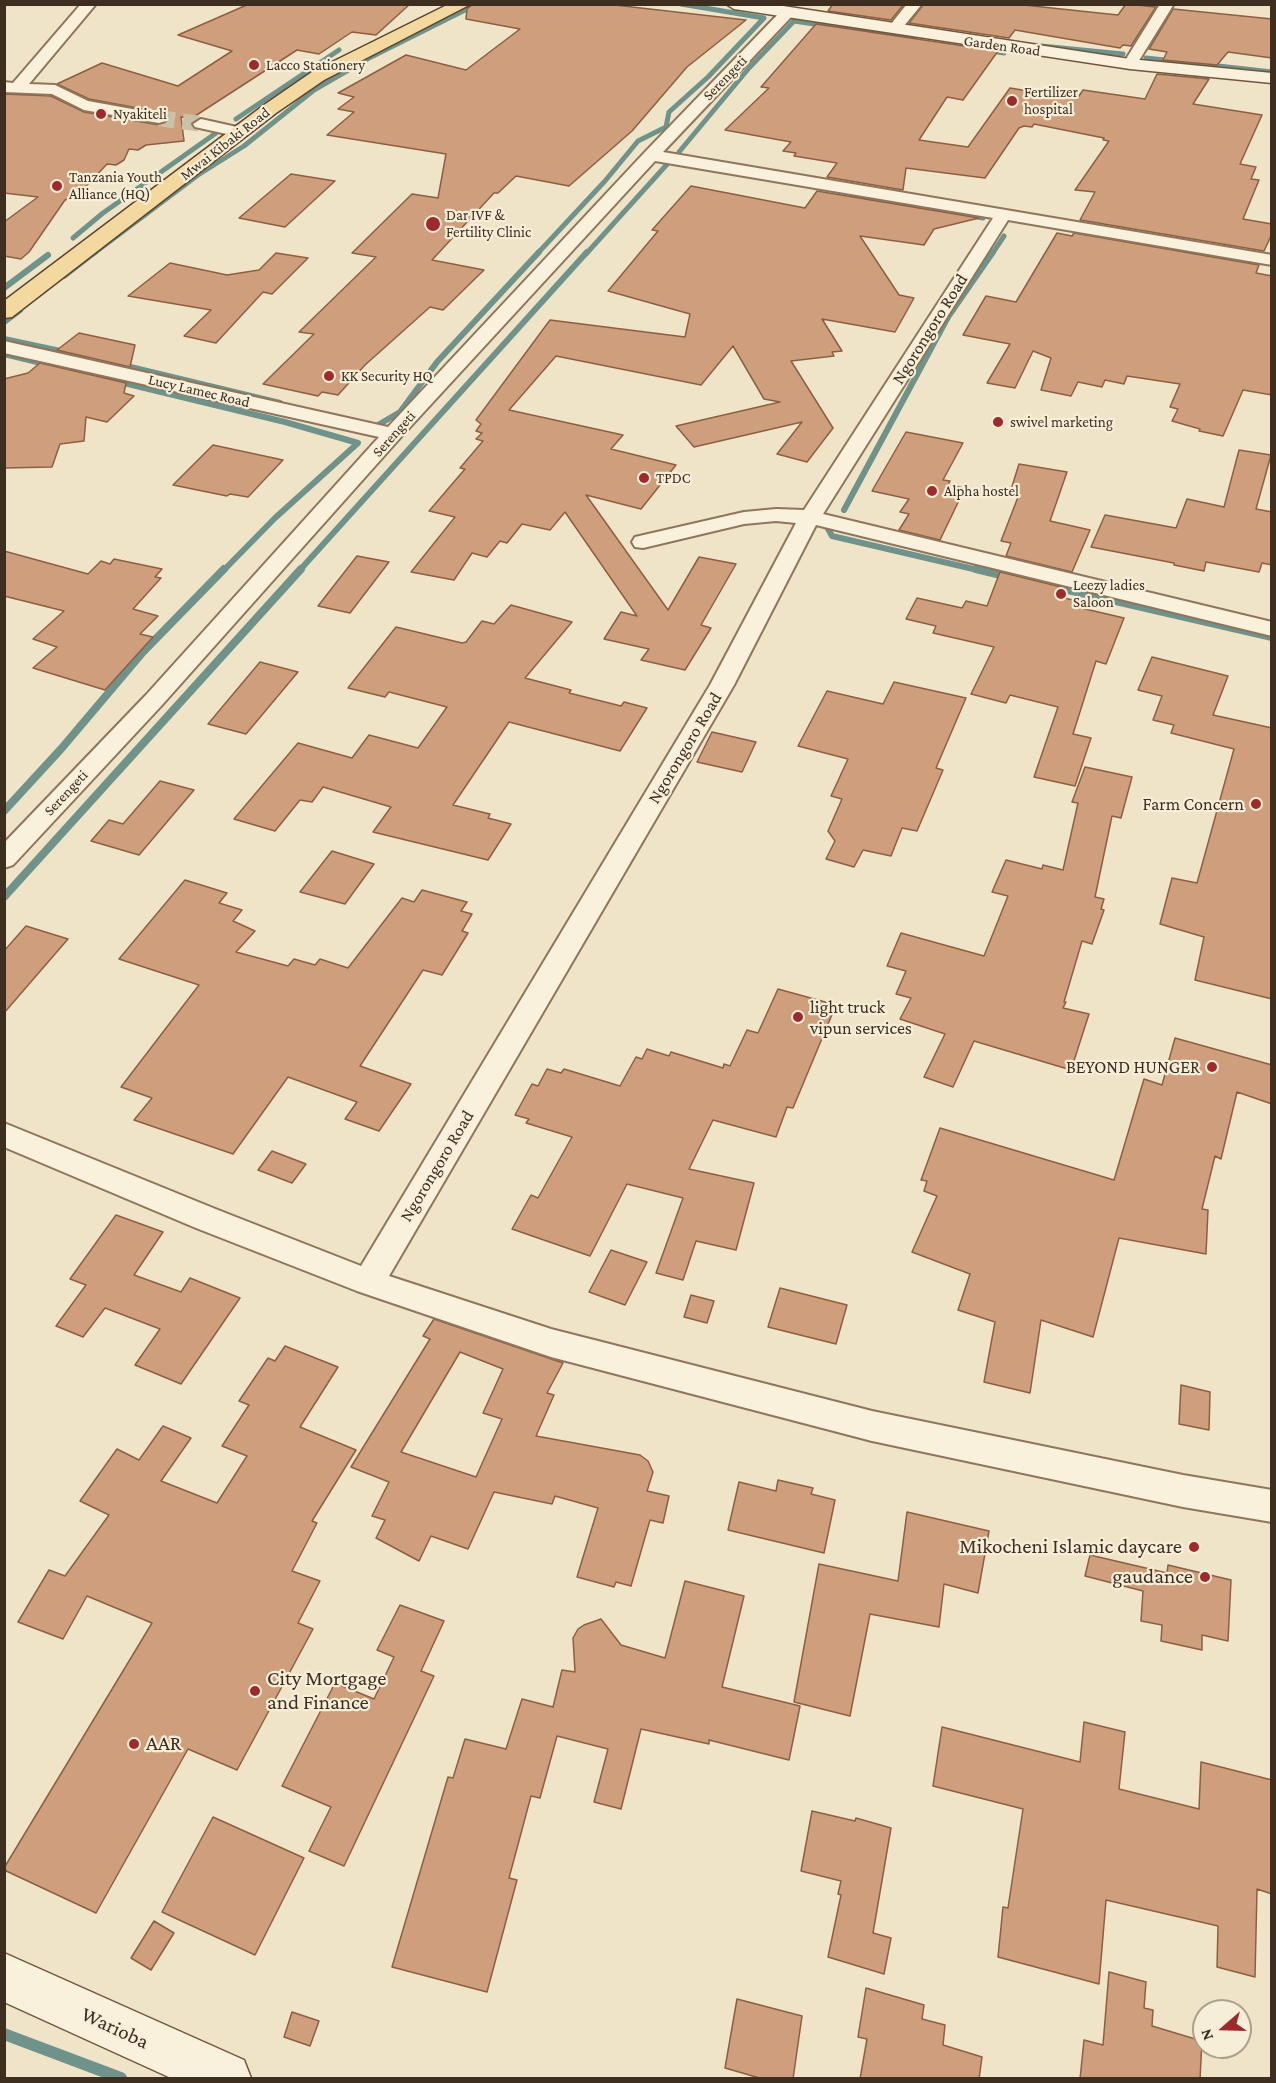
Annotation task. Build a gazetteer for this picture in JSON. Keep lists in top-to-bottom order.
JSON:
{
  "streets": {
    "main road": ["Mwai Kibaki Road"],
    "street": [
      "Garden Road",
      "Serengeti",
      "Ngorongoro Road",
      "Lucy Lamec Road",
      "Warioba"
    ]
  },
  "crossings": [
    ["Garden Road", "Serengeti"],
    ["Serengeti", "Lucy Lamec Road"]
  ],
  "places": [
    "Lacco Stationery",
    "Fertilizer hospital",
    "Nyakiteli",
    "Tanzania Youth Alliance (HQ)",
    "Dar IVF & Fertility Clinic",
    "KK Security HQ",
    "swivel marketing",
    "TPDC",
    "Alpha hostel",
    "Leezy ladies Saloon",
    "Farm Concern",
    "light truck vipun services",
    "BEYOND HUNGER",
    "Mikocheni Islamic daycare",
    "gaudance",
    "City Mortgage and Finance",
    "AAR"
  ],
  "north": "left"
}
